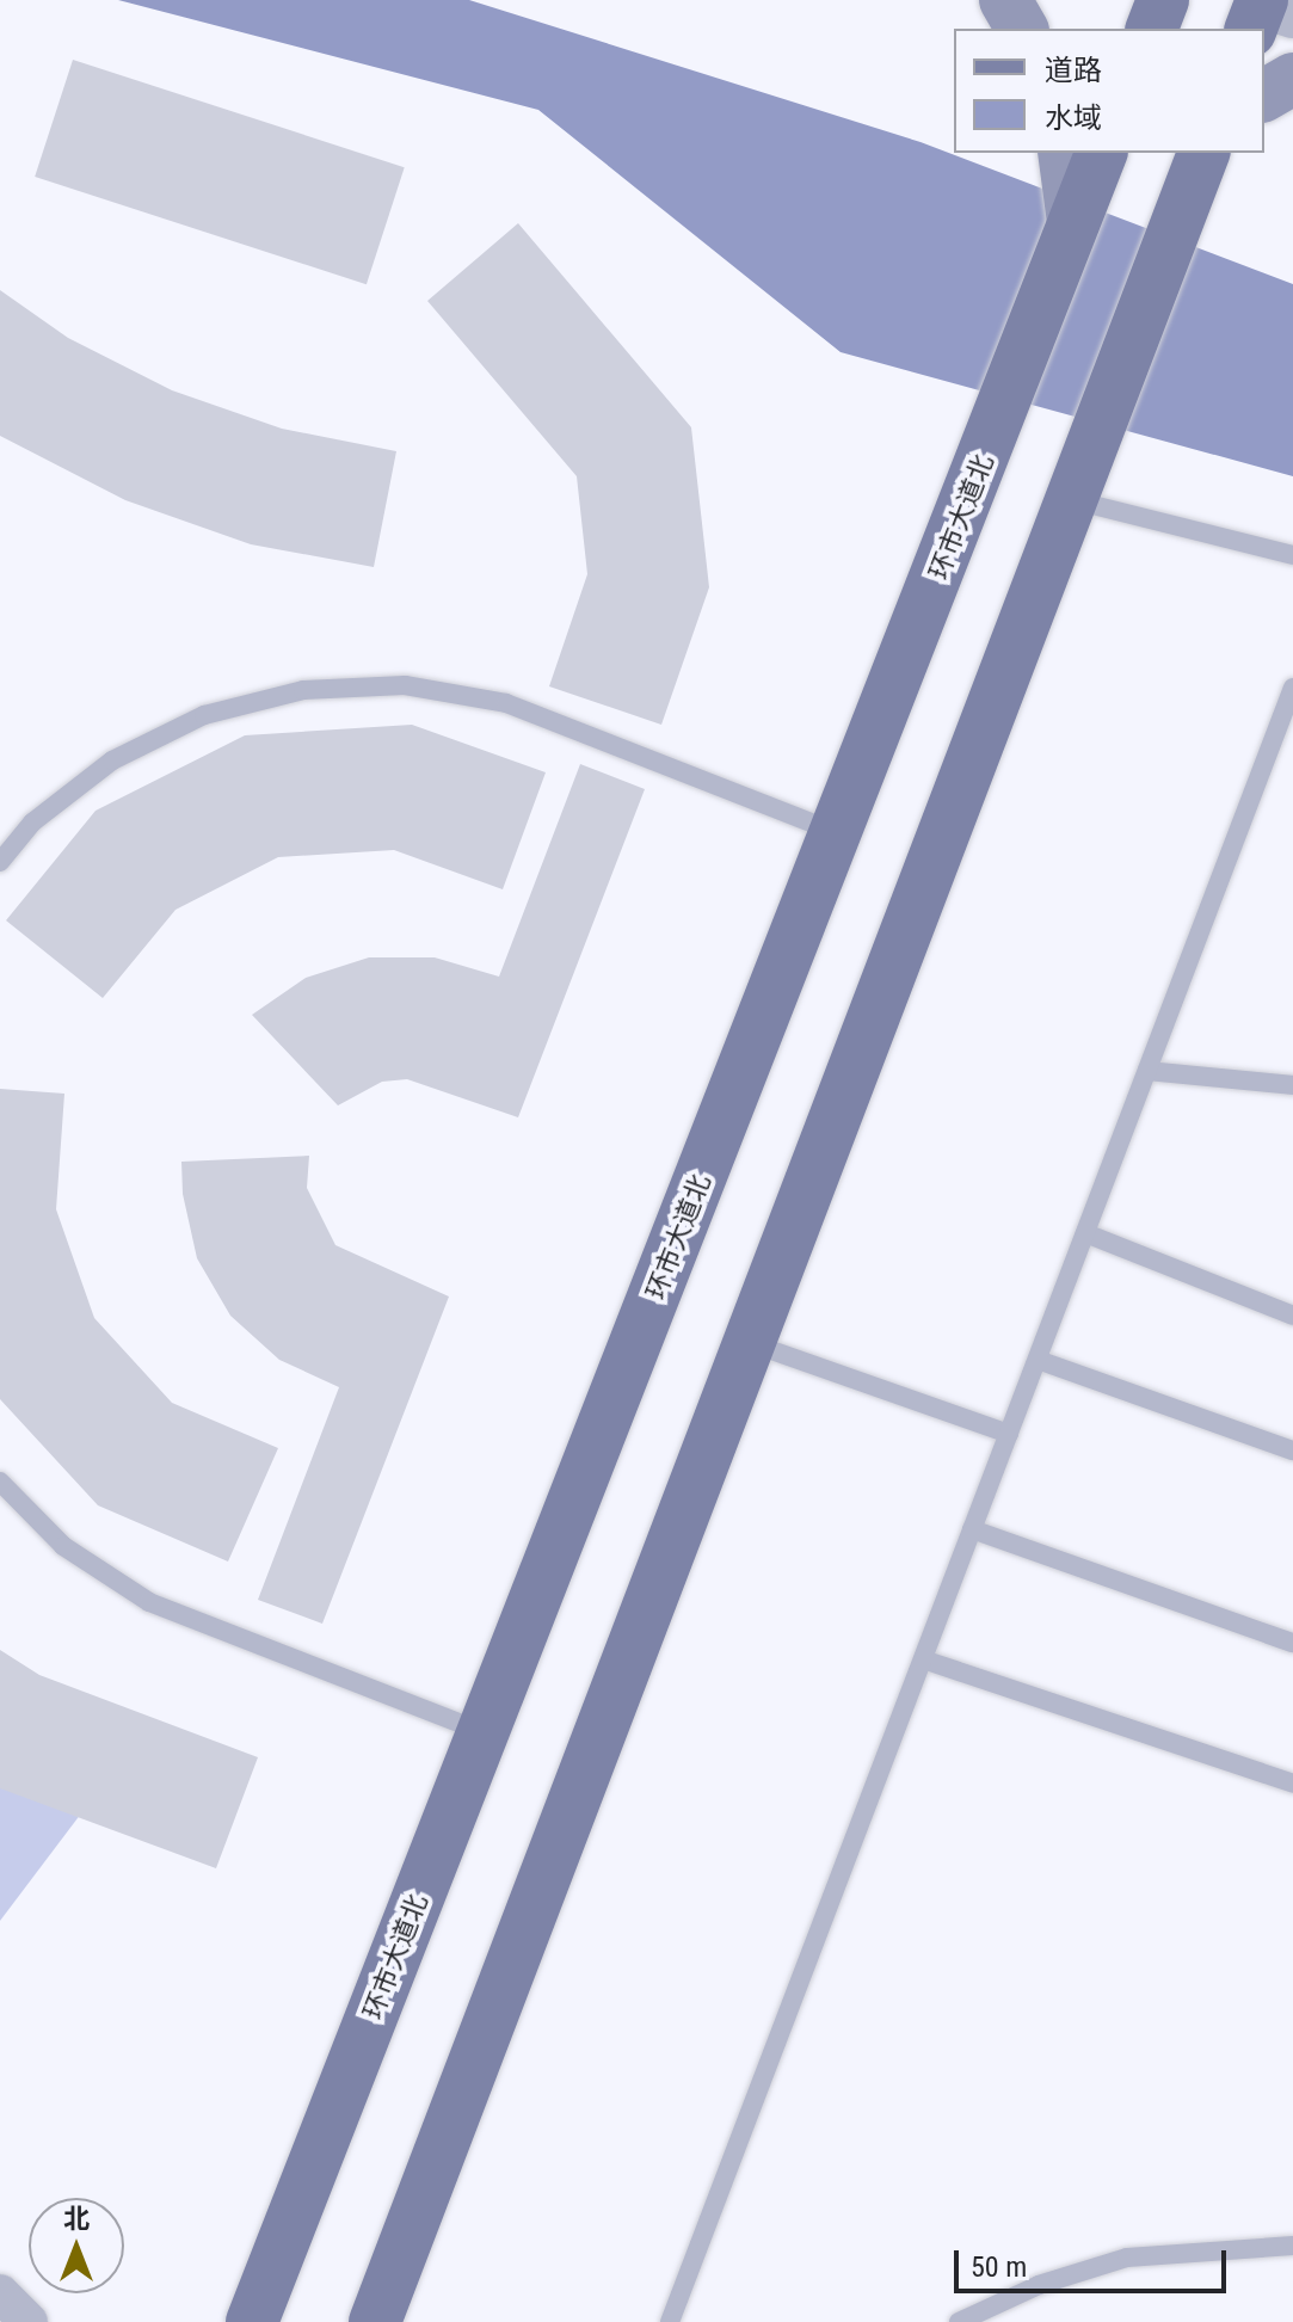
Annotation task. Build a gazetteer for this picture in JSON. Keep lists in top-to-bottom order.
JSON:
{
  "streets": {
    "main road": ["环市大道北"]
  },
  "legend": ["道路", "水域"],
  "scale_bar": "50 m",
  "north": "top"
}
